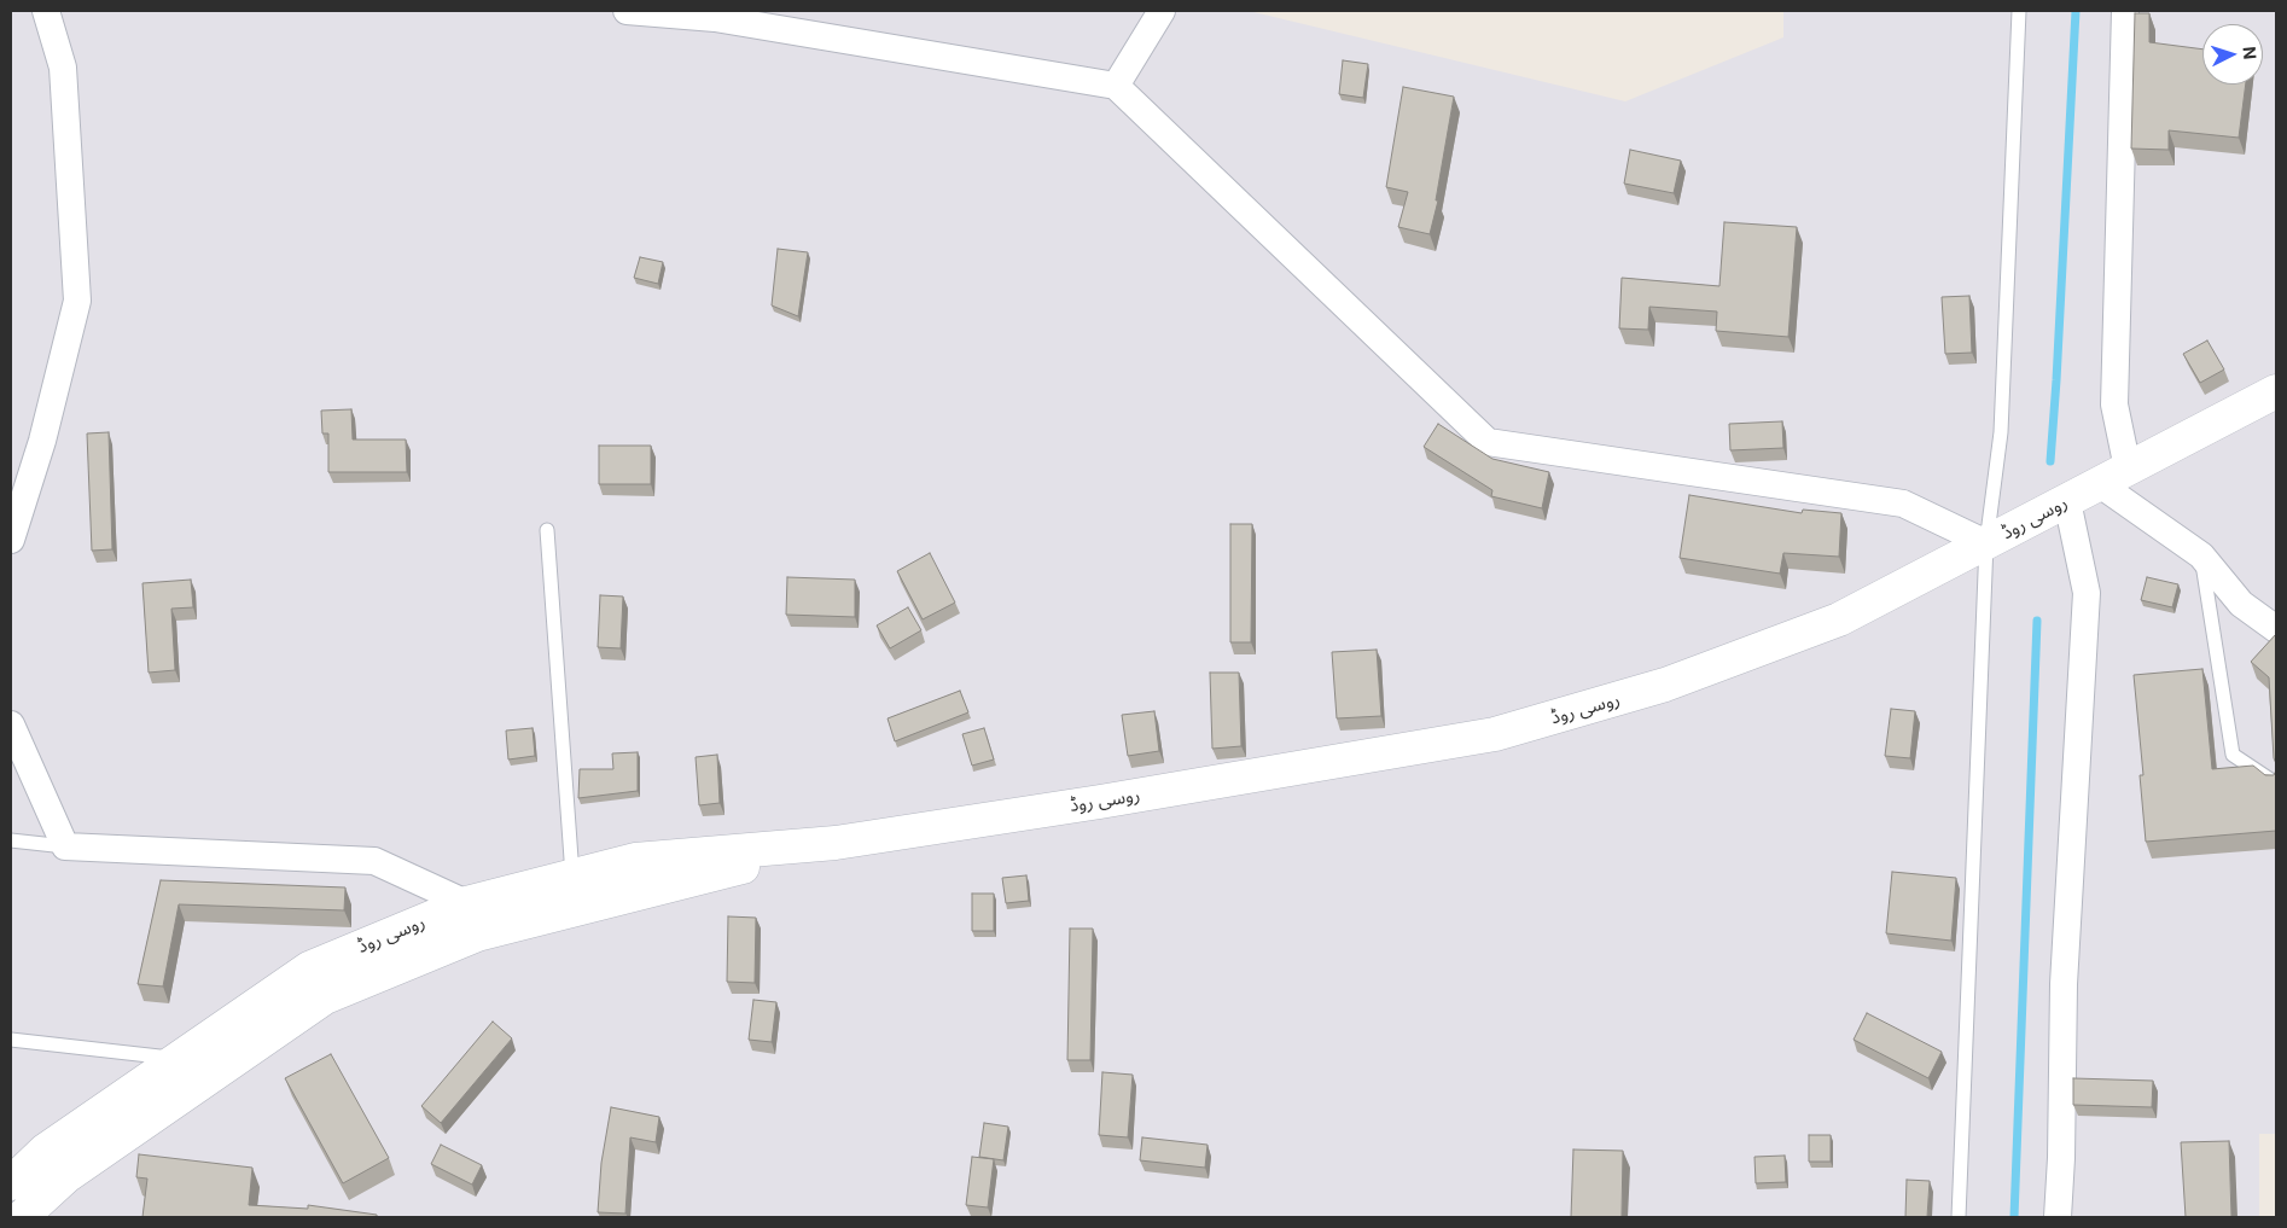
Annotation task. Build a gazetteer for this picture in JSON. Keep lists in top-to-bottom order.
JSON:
{
  "streets": {
    "main road": ["روسی روڈ"]
  },
  "north": "right"
}
